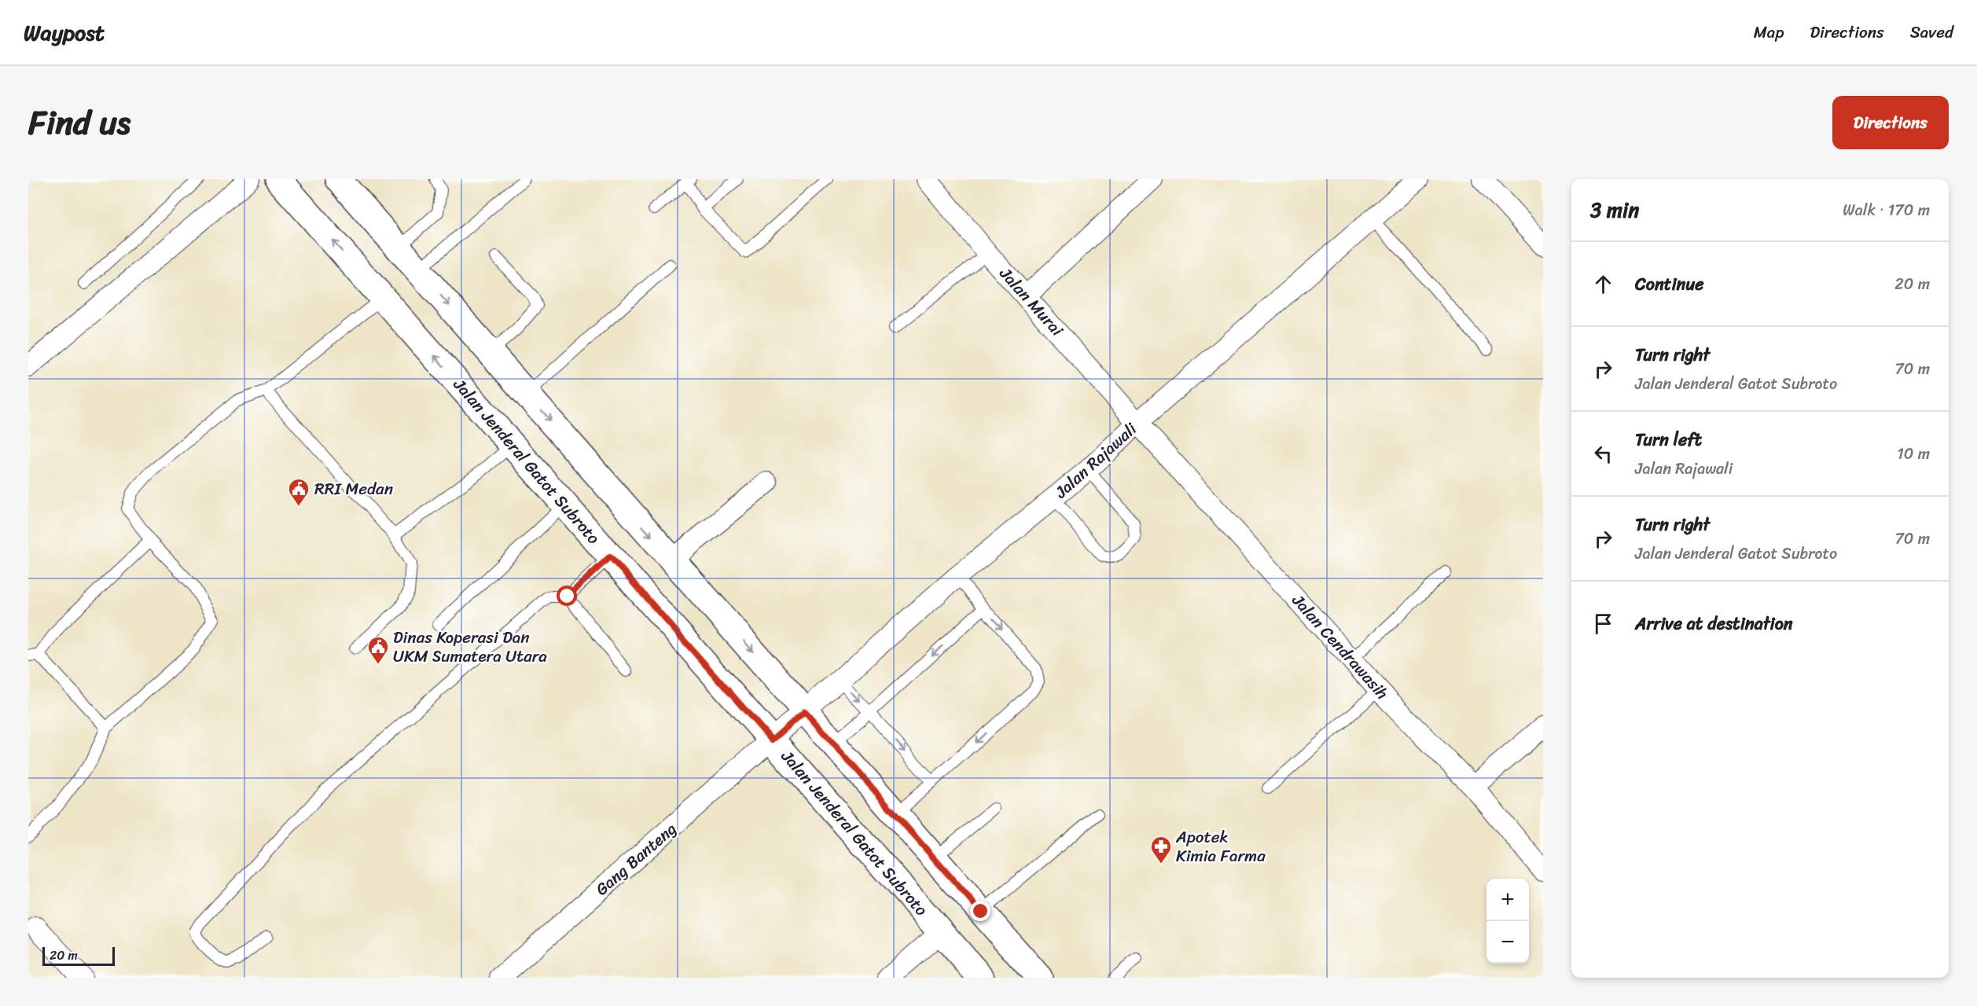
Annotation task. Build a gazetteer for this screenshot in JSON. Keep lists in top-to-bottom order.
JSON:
{
  "streets": {
    "main road": ["Jalan Jenderal Gatot Subroto"],
    "street": [
      "Jalan Murai",
      "Jalan Rajawali",
      "Jalan Cendrawasih",
      "Gang Banteng"
    ]
  },
  "crossings": [
    ["Jalan Murai", "Jalan Rajawali"],
    ["Jalan Murai", "Jalan Cendrawasih"],
    ["Jalan Rajawali", "Jalan Jenderal Gatot Subroto"],
    ["Jalan Rajawali", "Jalan Cendrawasih"],
    ["Jalan Rajawali", "Gang Banteng"],
    ["Jalan Jenderal Gatot Subroto", "Gang Banteng"]
  ],
  "places": {
    "public building": ["RRI Medan", "Dinas Koperasi Dan UKM Sumatera Utara"],
    "pharmacy": ["Apotek Kimia Farma"]
  },
  "scale_bar": "20 m",
  "page": {
    "header": "Waypost",
    "nav": ["Map", "Directions", "Saved"],
    "title": "Find us",
    "buttons": "Directions",
    "heading": ["3 min", "Walk · 170 m"],
    "list": [
      ["Continue", "20 m"],
      ["Turn right", "Jalan Jenderal Gatot Subroto", "70 m"],
      ["Turn left", "Jalan Rajawali", "10 m"],
      ["Turn right", "Jalan Jenderal Gatot Subroto", "70 m"],
      "Arrive at destination"
    ],
    "map_buttons": ["+", "−"],
    "scale": "20 m"
  }
}
